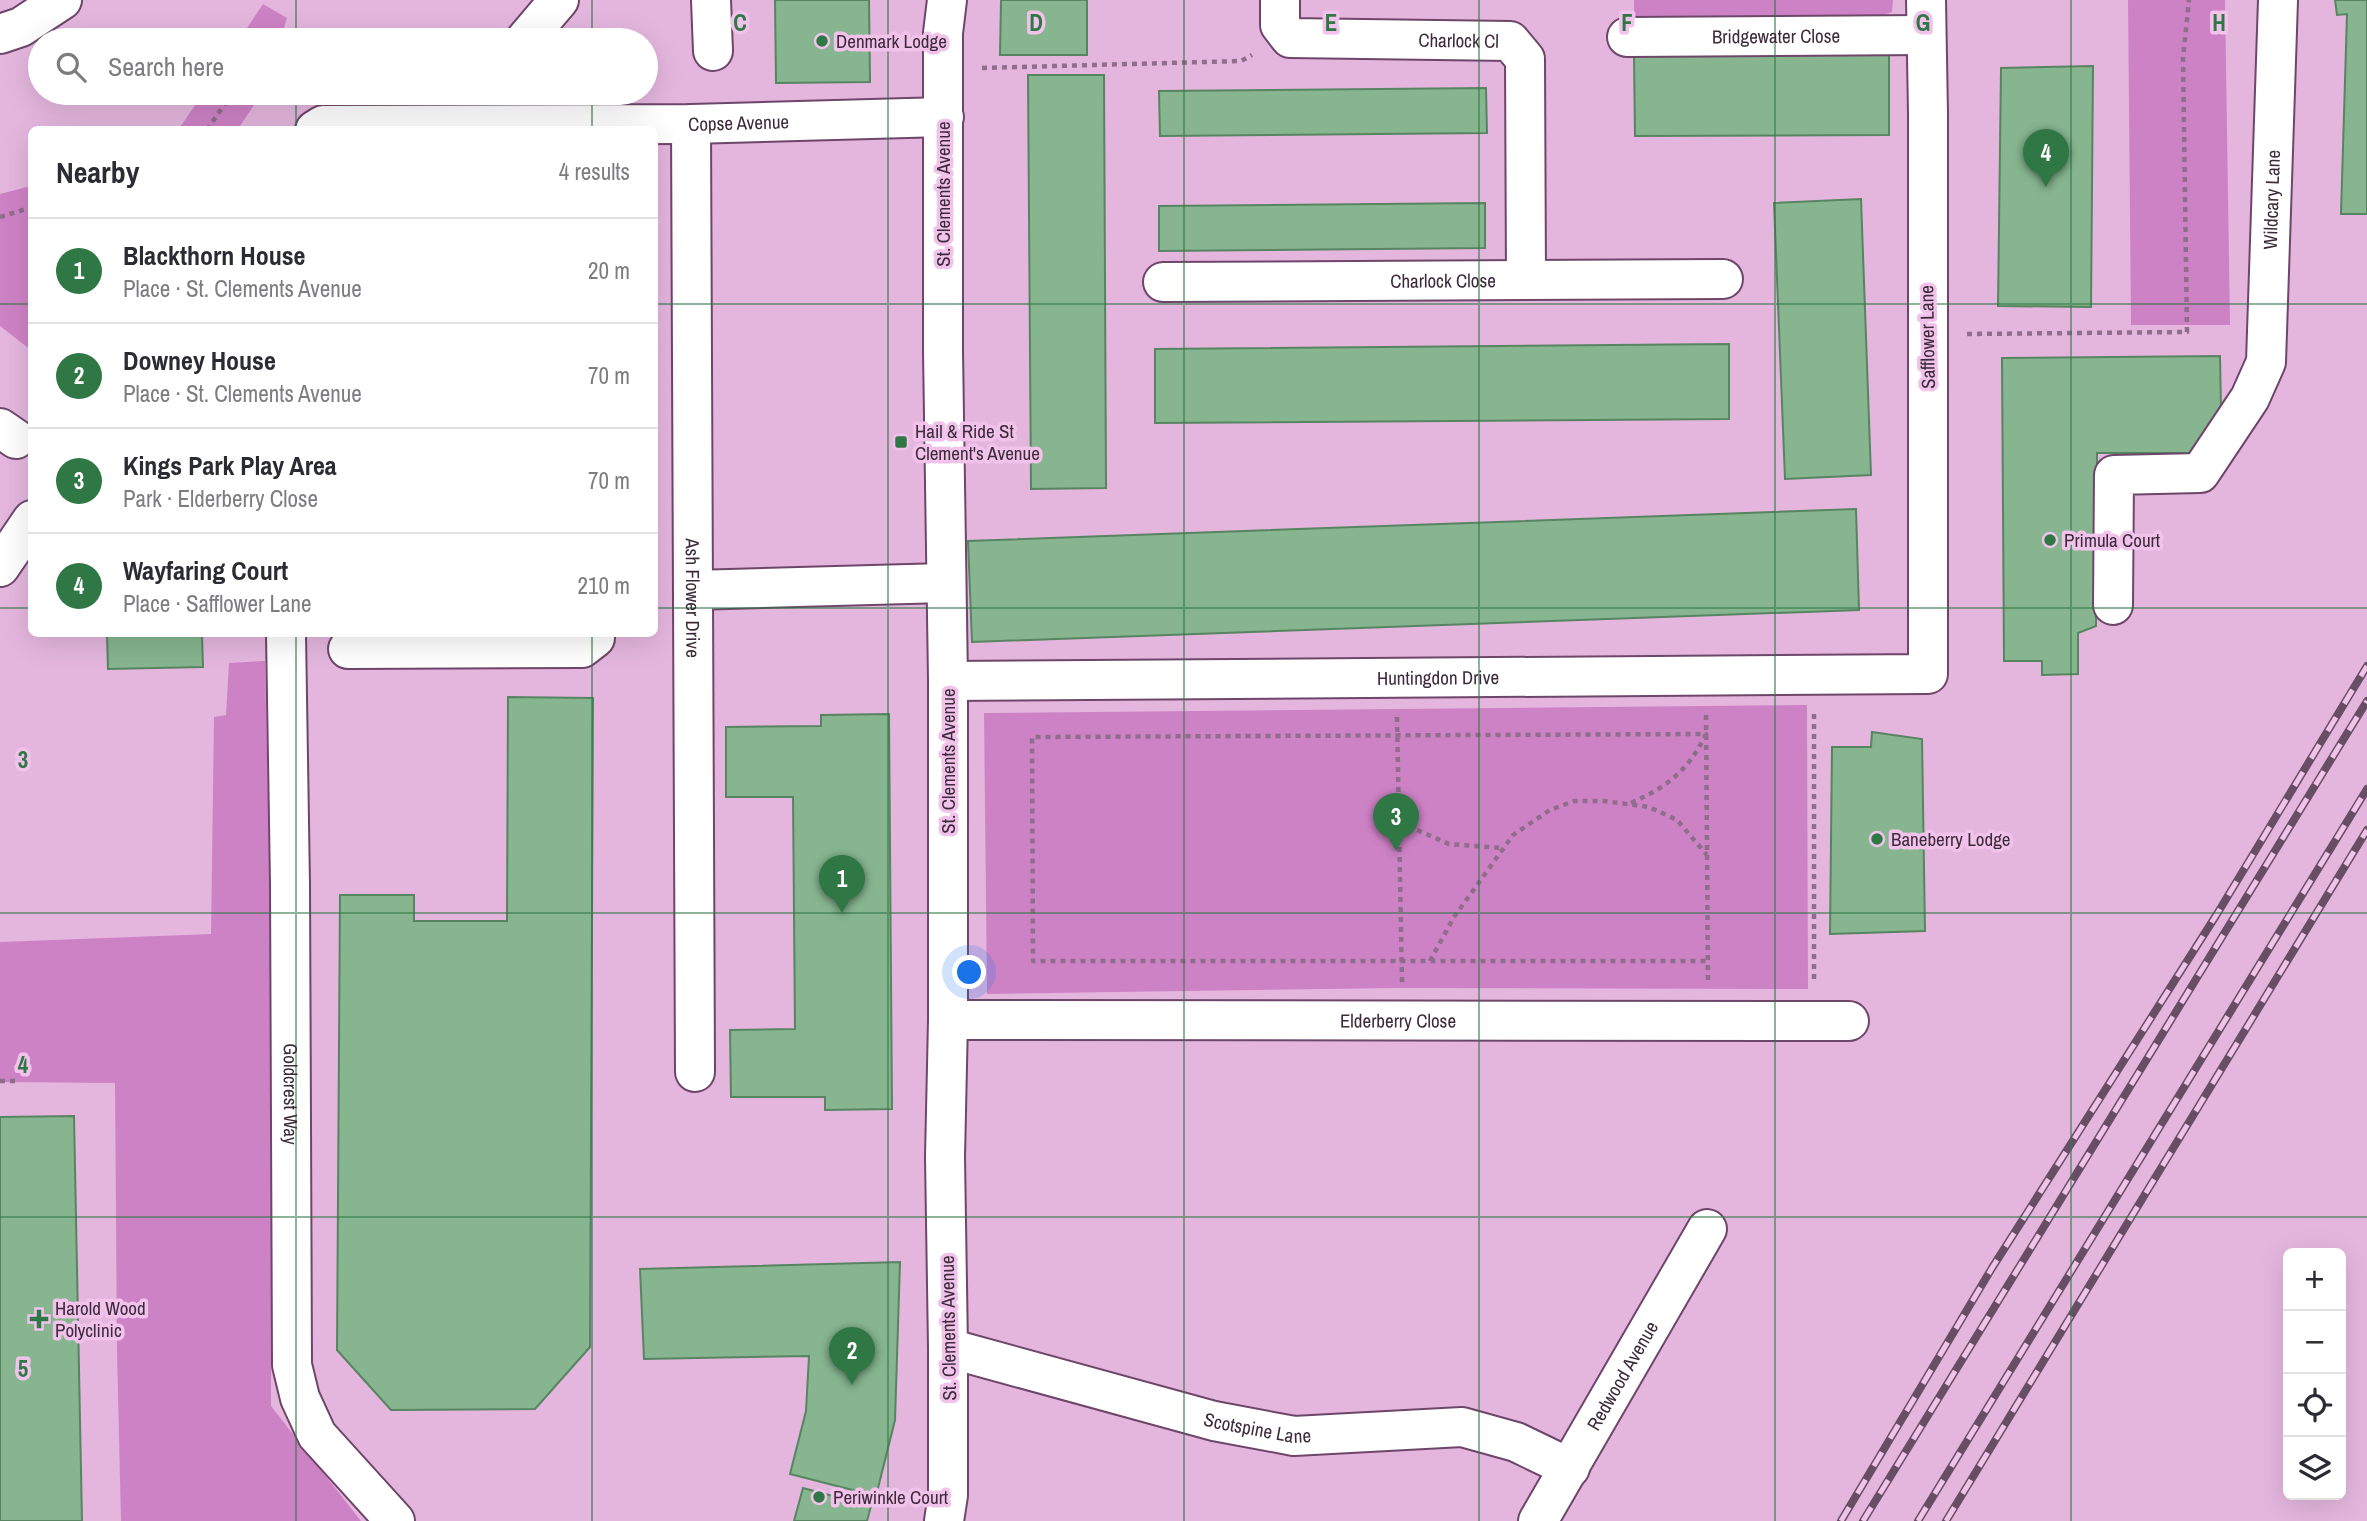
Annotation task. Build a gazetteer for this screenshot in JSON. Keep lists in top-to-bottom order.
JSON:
{
  "streets": {
    "street": [
      "Bridgewater Close",
      "Charlock Cl",
      "Copse Avenue",
      "St. Clements Avenue",
      "Wildcary Lane",
      "Charlock Close",
      "Safflower Lane",
      "Ash Flower Drive",
      "Huntingdon Drive",
      "Elderberry Close",
      "Goldcrest Way",
      "Redwood Avenue",
      "Scotspine Lane"
    ]
  },
  "crossings": [
    ["Bridgewater Close", "Safflower Lane"],
    ["Charlock Cl", "Charlock Close"],
    ["Copse Avenue", "St. Clements Avenue"],
    ["Copse Avenue", "Ash Flower Drive"],
    ["St. Clements Avenue", "Huntingdon Drive"],
    ["St. Clements Avenue", "Elderberry Close"],
    ["St. Clements Avenue", "Scotspine Lane"],
    ["Safflower Lane", "Huntingdon Drive"],
    ["Redwood Avenue", "Scotspine Lane"]
  ],
  "places": {
    "other": [
      "Denmark Lodge",
      "Primula Court",
      "Baneberry Lodge",
      "Periwinkle Court"
    ],
    "transit": ["Hail & Ride St Clement's Avenue"],
    "health": ["Harold Wood Polyclinic"]
  },
  "page": {
    "search": "Search here",
    "heading": ["Nearby", "4 results"],
    "pins": [
      "4",
      "3",
      "1",
      "2"
    ],
    "list": [
      {
        "mark": "1",
        "name": "Blackthorn House",
        "note": "Place · St. Clements Avenue",
        "value": "20 m"
      },
      {
        "mark": "2",
        "name": "Downey House",
        "note": "Place · St. Clements Avenue",
        "value": "70 m"
      },
      {
        "mark": "3",
        "name": "Kings Park Play Area",
        "note": "Park · Elderberry Close",
        "value": "70 m"
      },
      {
        "mark": "4",
        "name": "Wayfaring Court",
        "note": "Place · Safflower Lane",
        "value": "210 m"
      }
    ],
    "map_buttons": ["+", "−"]
  },
  "grid": {
    "columns": [
      "C",
      "D",
      "E",
      "F",
      "G",
      "H"
    ],
    "rows": ["3", "4", "5"]
  }
}
